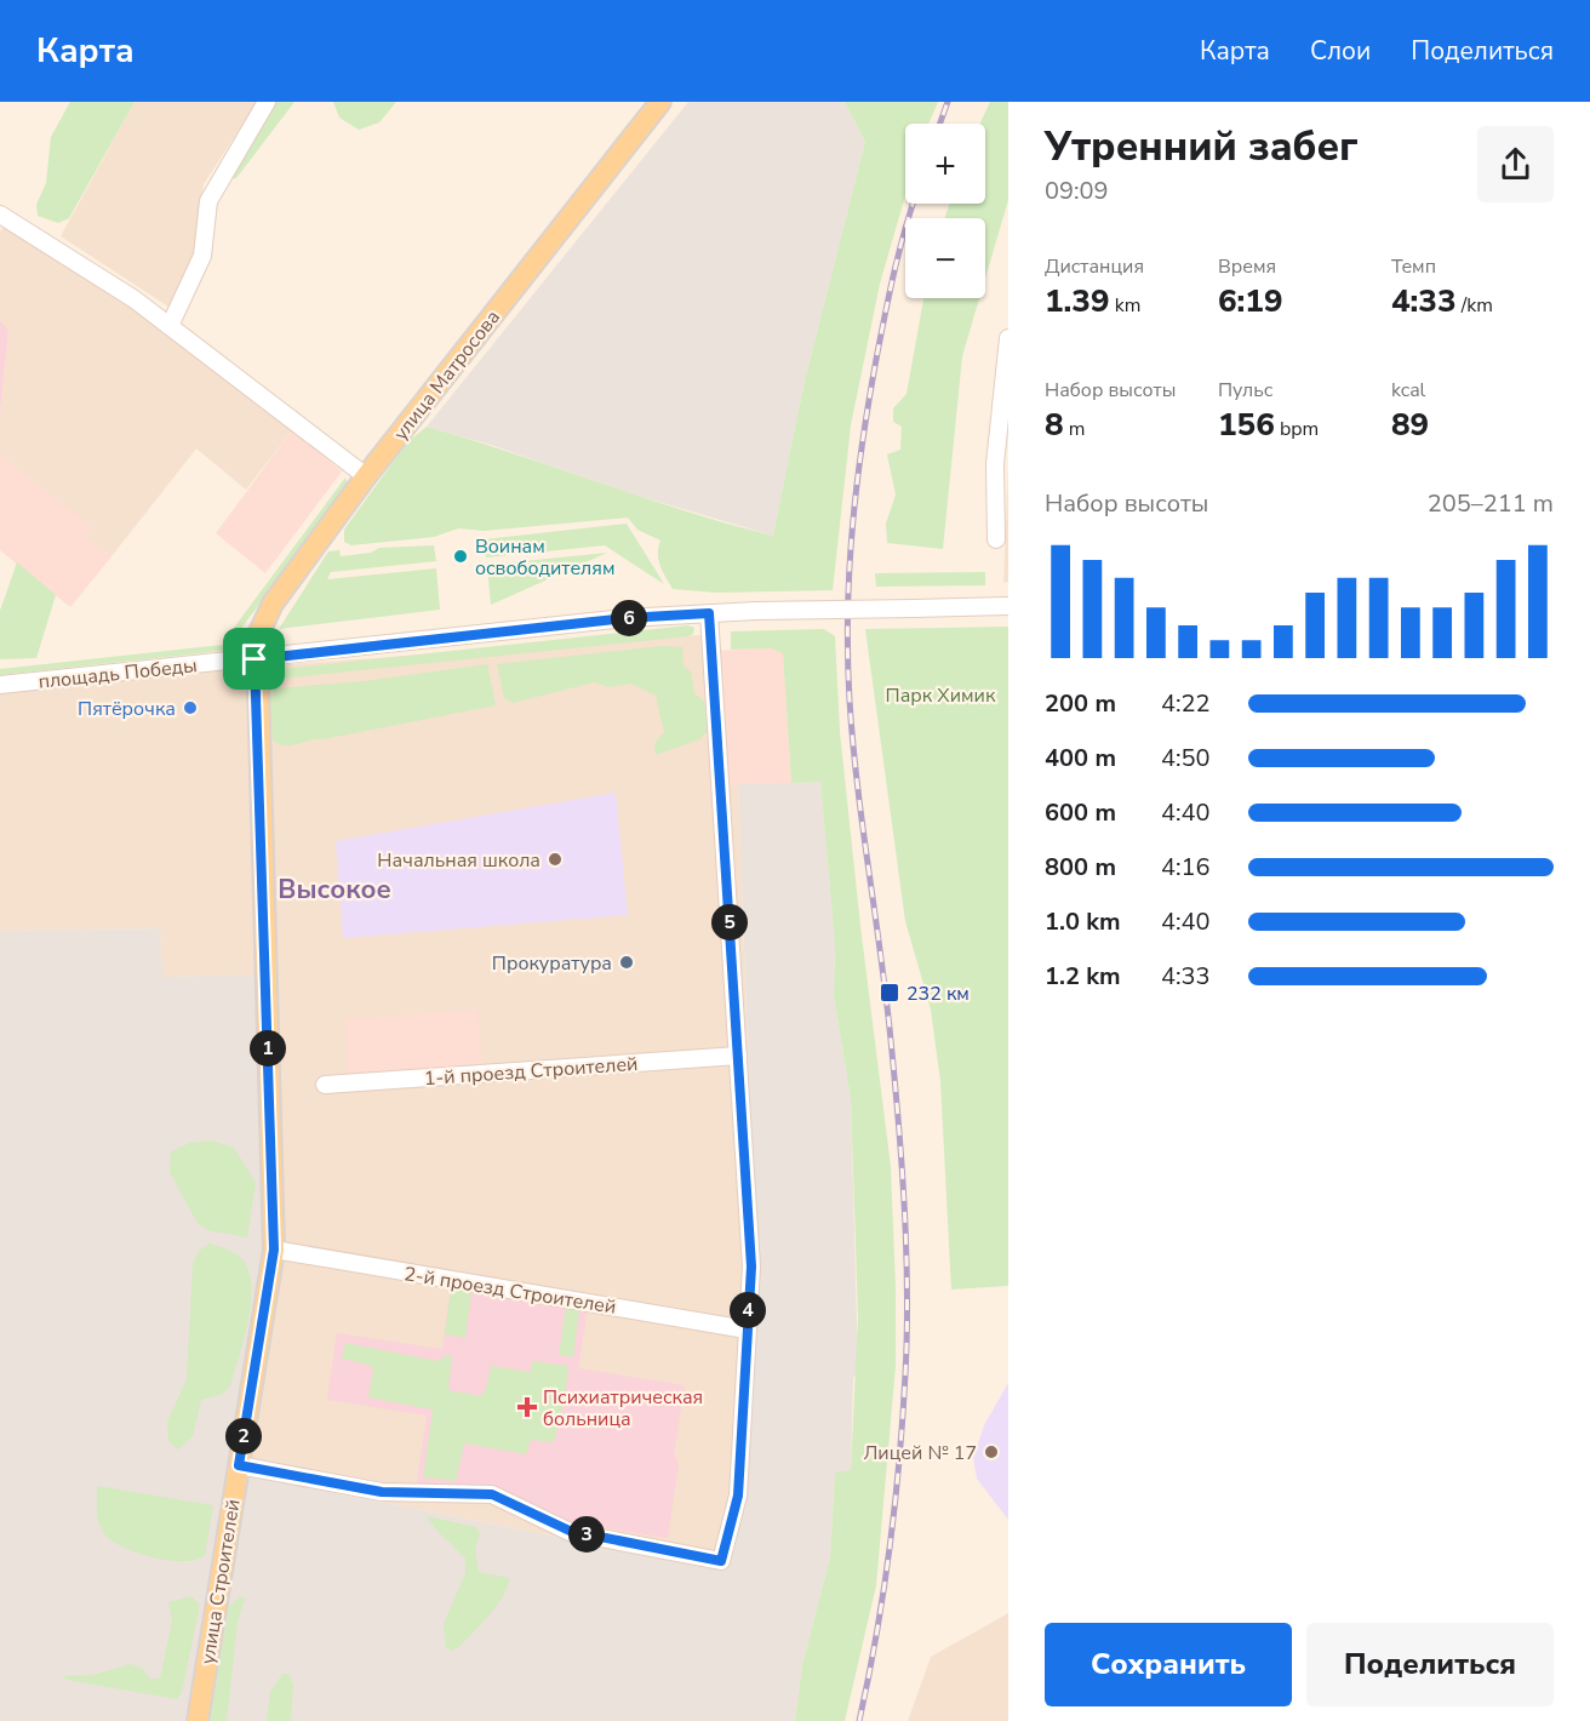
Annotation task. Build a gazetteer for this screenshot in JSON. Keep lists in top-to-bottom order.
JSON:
{
  "streets": {
    "main road": ["улица Матросова", "улица Строителей"],
    "street": ["площадь Победы", "1-й проезд Строителей", "2-й проезд Строителей"]
  },
  "crossings": [
    ["улица Матросова", "площадь Победы"],
    ["улица Матросова", "улица Строителей"],
    ["площадь Победы", "улица Строителей"],
    ["2-й проезд Строителей", "улица Строителей"]
  ],
  "districts": ["Высокое"],
  "parks": ["Парк Химик"],
  "places": {
    "other": [
      "Воинам освободителям",
      "Пятёрочка",
      "Начальная школа",
      "Прокуратура",
      "Лицей № 17"
    ],
    "transit": ["232 км"],
    "health": ["Психиатрическая больница"]
  },
  "page": {
    "header": "Карта",
    "nav": ["Карта", "Слои", "Поделиться"],
    "heading": ["Утренний забег", "09:09"],
    "map_buttons": ["+", "−"],
    "stats": [
      ["Дистанция", "1.39 km"],
      ["Время", "6:19"],
      ["Темп", "4:33 /km"],
      ["Набор высоты", "8 m"],
      ["Пульс", "156 bpm"],
      ["kcal", "89"]
    ],
    "chart": ["Набор высоты", "205–211 m"],
    "pins": [
      "6",
      "5",
      "1",
      "4",
      "2",
      "3"
    ],
    "list": [
      {
        "name": "200 m",
        "note": "4:22"
      },
      {
        "name": "400 m",
        "note": "4:50"
      },
      {
        "name": "600 m",
        "note": "4:40"
      },
      {
        "name": "800 m",
        "note": "4:16"
      },
      {
        "name": "1.0 km",
        "note": "4:40"
      },
      {
        "name": "1.2 km",
        "note": "4:33"
      }
    ],
    "buttons": ["Сохранить", "Поделиться"]
  }
}
